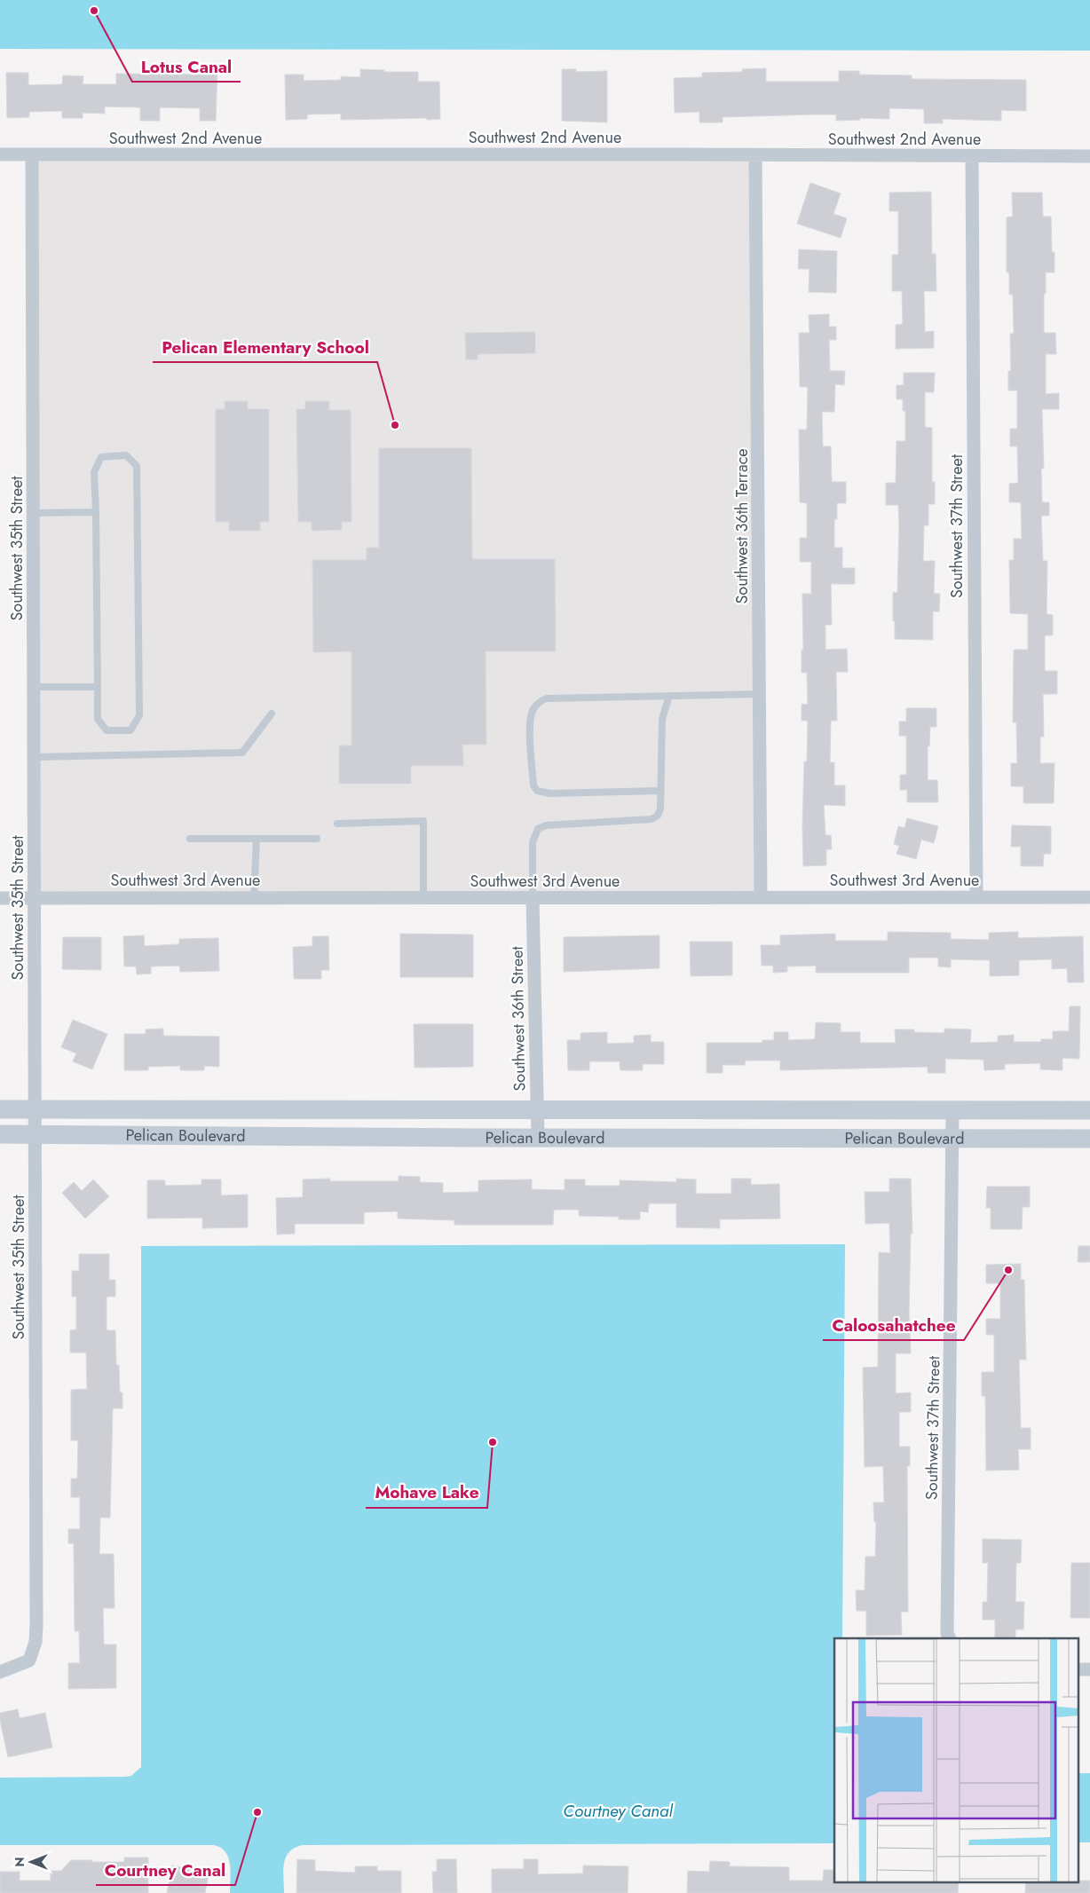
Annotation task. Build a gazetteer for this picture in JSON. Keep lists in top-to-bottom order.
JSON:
{
  "streets": {
    "street": [
      "Southwest 2nd Avenue",
      "Southwest 36th Terrace",
      "Southwest 37th Street",
      "Southwest 35th Street",
      "Southwest 3rd Avenue",
      "Southwest 36th Street",
      "Pelican Boulevard"
    ]
  },
  "crossings": [
    ["Southwest 2nd Avenue", "Southwest 36th Terrace"],
    ["Southwest 2nd Avenue", "Southwest 37th Street"],
    ["Southwest 2nd Avenue", "Southwest 35th Street"],
    ["Southwest 36th Terrace", "Southwest 3rd Avenue"],
    ["Southwest 37th Street", "Southwest 3rd Avenue"],
    ["Southwest 37th Street", "Pelican Boulevard"],
    ["Southwest 35th Street", "Southwest 3rd Avenue"],
    ["Southwest 35th Street", "Pelican Boulevard"],
    ["Southwest 3rd Avenue", "Southwest 36th Street"],
    ["Southwest 36th Street", "Pelican Boulevard"]
  ],
  "water": ["Courtney Canal"],
  "places": [
    "Lotus Canal",
    "Pelican Elementary School",
    "Caloosahatchee",
    "Mohave Lake",
    "Courtney Canal"
  ],
  "north": "left"
}
